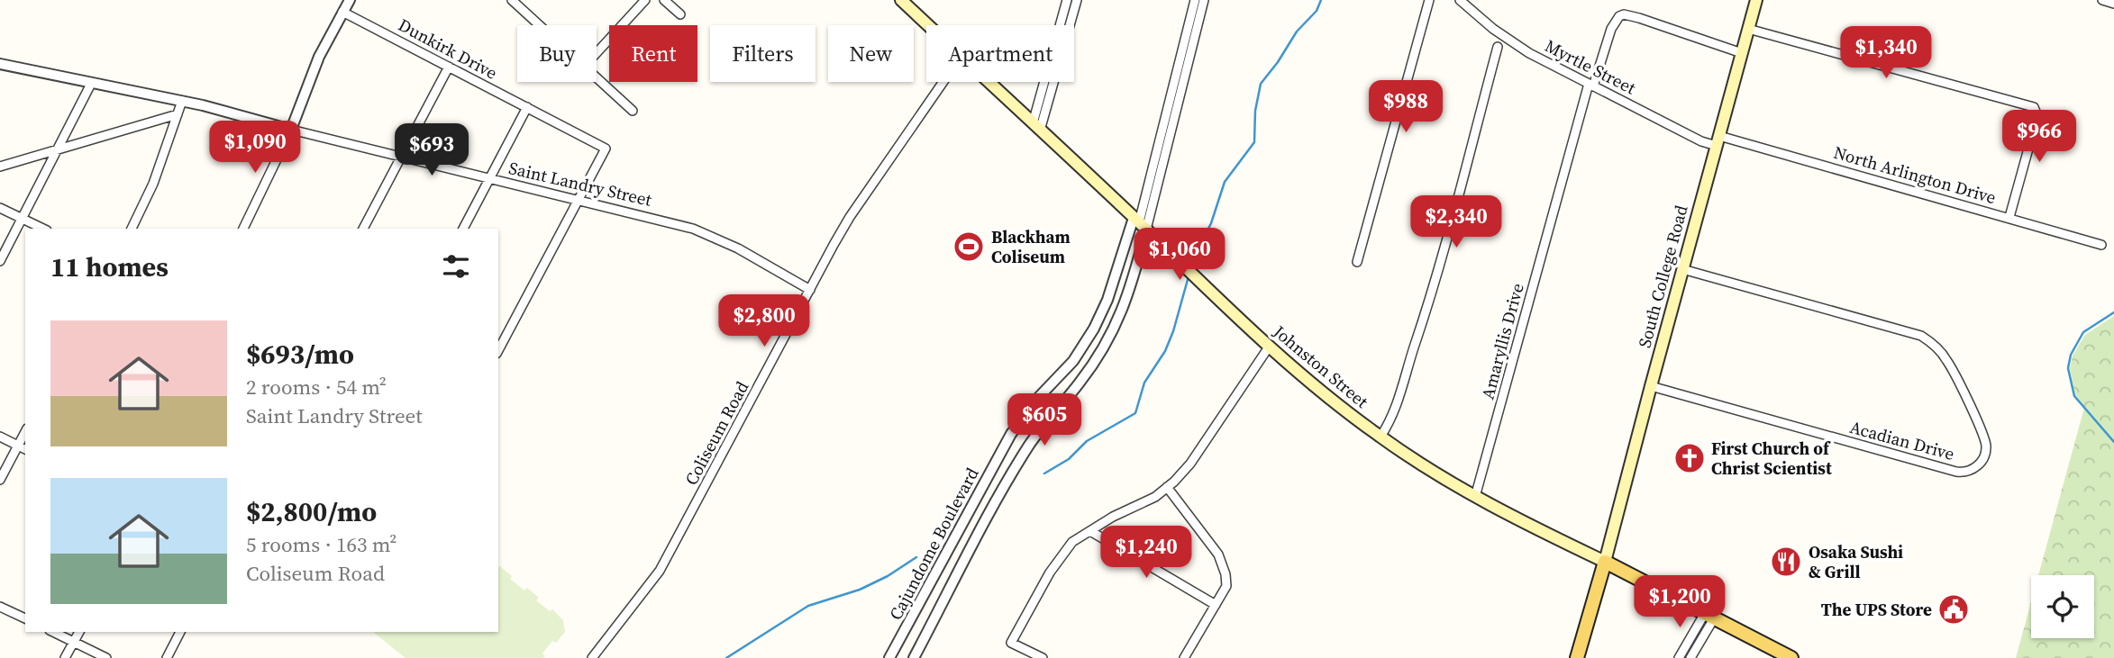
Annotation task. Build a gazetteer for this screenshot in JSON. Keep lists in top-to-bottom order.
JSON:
{
  "streets": {
    "main road": ["South College Road", "Johnston Street"],
    "street": [
      "Dunkirk Drive",
      "Myrtle Street",
      "North Arlington Drive",
      "Saint Landry Street",
      "Amaryllis Drive",
      "Coliseum Road",
      "Acadian Drive",
      "Cajundome Boulevard"
    ]
  },
  "crossings": [
    ["Dunkirk Drive", "Saint Landry Street"],
    ["Myrtle Street", "North Arlington Drive"],
    ["Myrtle Street", "South College Road"],
    ["Myrtle Street", "Amaryllis Drive"],
    ["North Arlington Drive", "South College Road"],
    ["Saint Landry Street", "Coliseum Road"],
    ["South College Road", "Amaryllis Drive"],
    ["South College Road", "Johnston Street"],
    ["South College Road", "Acadian Drive"],
    ["Amaryllis Drive", "Johnston Street"],
    ["Johnston Street", "Cajundome Boulevard"]
  ],
  "places": {
    "sports": ["Blackham Coliseum"],
    "church": ["First Church of Christ Scientist"],
    "restaurant": ["Osaka Sushi & Grill"],
    "public building": ["The UPS Store"]
  },
  "page": {
    "chip": [
      "Buy",
      "Rent",
      "Filters",
      "New",
      "Apartment"
    ],
    "price": [
      "$1,340",
      "$988",
      "$966",
      "$1,090",
      "$693",
      "$2,340",
      "$1,060",
      "$2,800",
      "$605",
      "$1,240",
      "$1,200"
    ],
    "heading": "11 homes",
    "list": [
      {
        "name": "$693/mo",
        "note": "2 rooms · 54 m² · Saint Landry Street"
      },
      {
        "name": "$2,800/mo",
        "note": "5 rooms · 163 m² · Coliseum Road"
      }
    ]
  }
}
